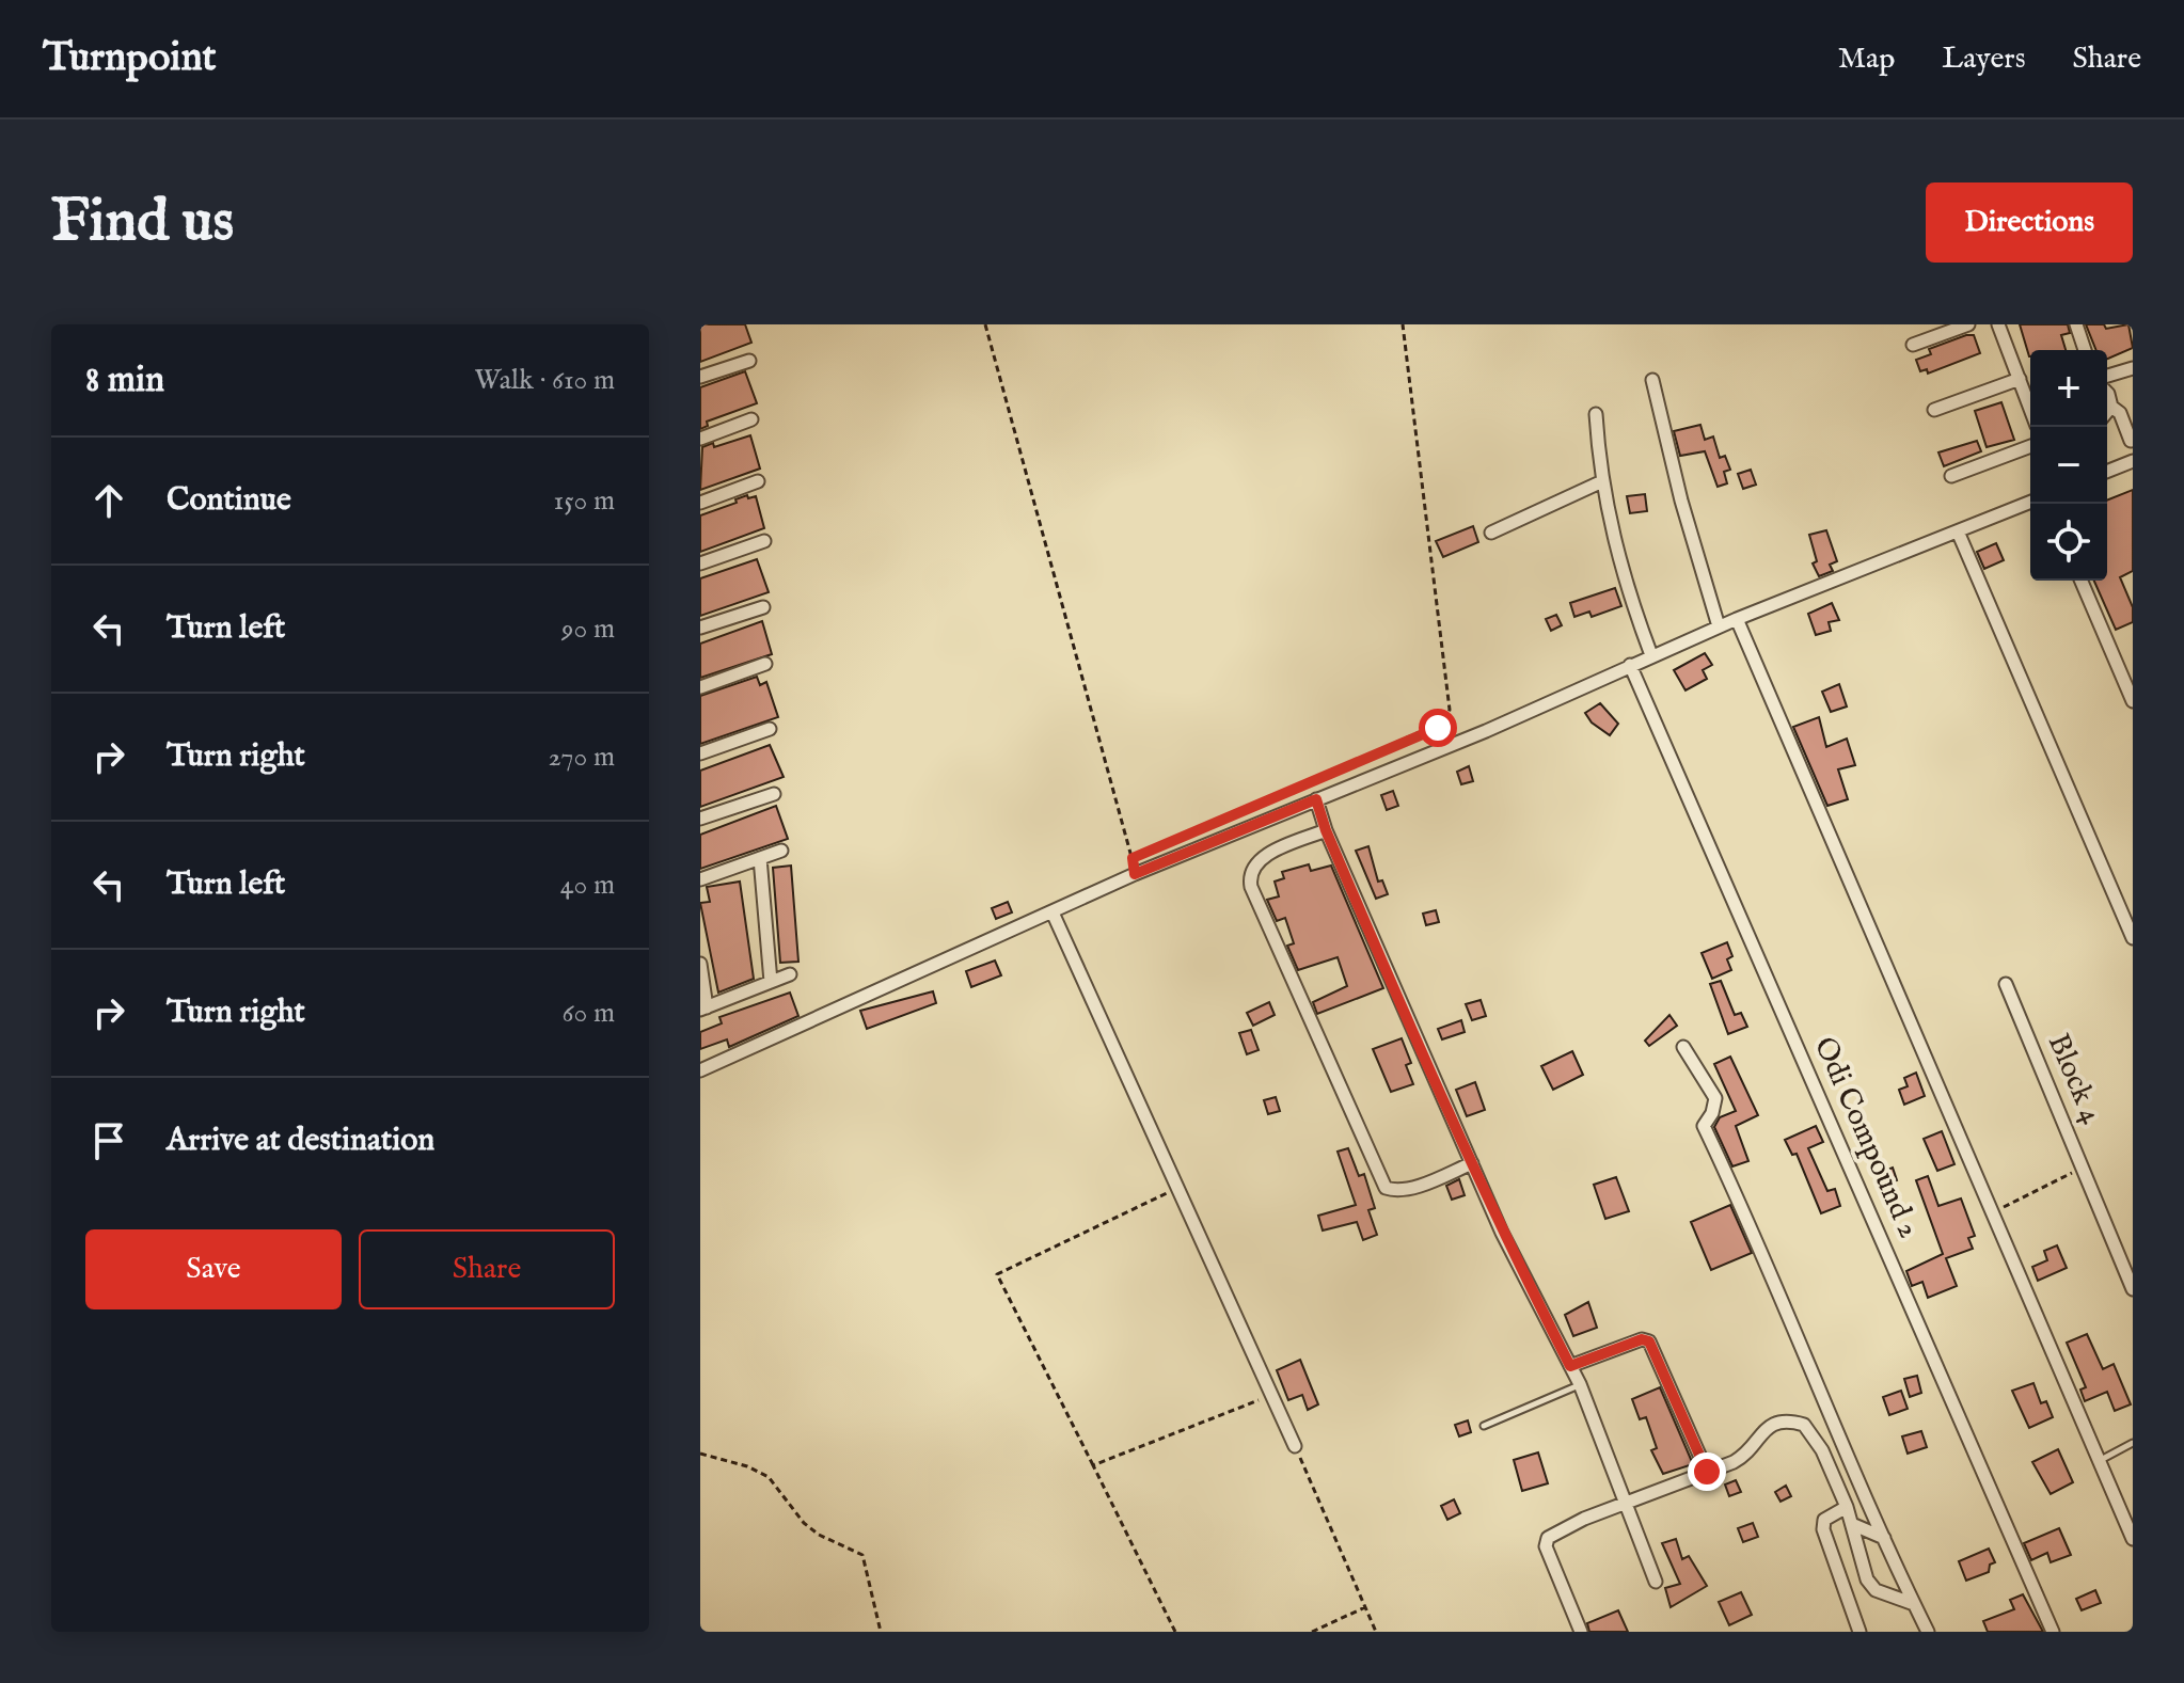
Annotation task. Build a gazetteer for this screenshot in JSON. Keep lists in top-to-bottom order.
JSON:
{
  "streets": {
    "street": ["Block 4", "Odi Compound 2"]
  },
  "page": {
    "header": "Turnpoint",
    "nav": ["Map", "Layers", "Share"],
    "buttons": [
      "Directions",
      ["Save", "Share"]
    ],
    "title": "Find us",
    "heading": ["8 min", "Walk · 610 m"],
    "map_buttons": ["+", "−"],
    "list": [
      ["Continue", "150 m"],
      ["Turn left", "90 m"],
      ["Turn right", "270 m"],
      ["Turn left", "40 m"],
      ["Turn right", "60 m"],
      "Arrive at destination"
    ]
  }
}
